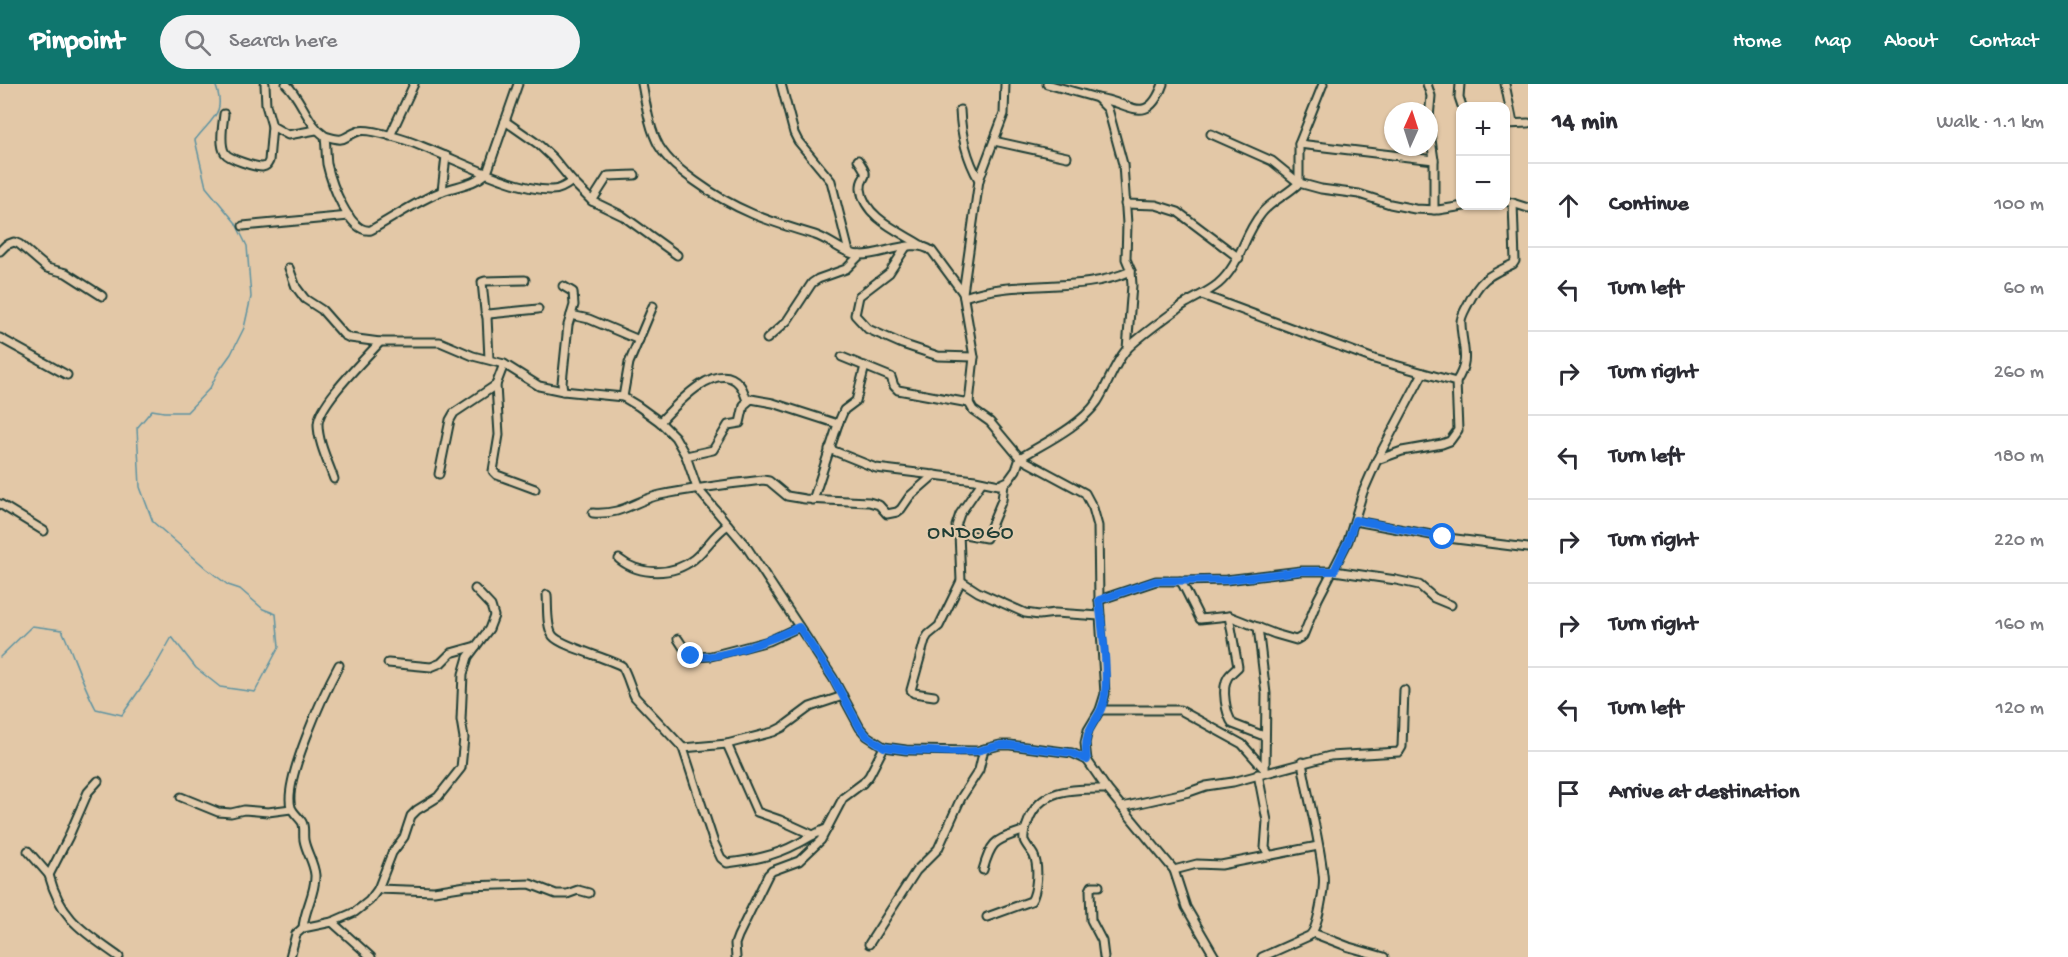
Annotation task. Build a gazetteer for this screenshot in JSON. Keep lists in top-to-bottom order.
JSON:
{
  "districts": ["ONDOGO"],
  "north": "top",
  "page": {
    "header": "Pinpoint",
    "search": "Search here",
    "nav": [
      "Home",
      "Map",
      "About",
      "Contact"
    ],
    "heading": ["14 min", "Walk · 1.1 km"],
    "map_buttons": ["+", "−"],
    "list": [
      ["Continue", "100 m"],
      ["Turn left", "60 m"],
      ["Turn right", "260 m"],
      ["Turn left", "180 m"],
      ["Turn right", "220 m"],
      ["Turn right", "160 m"],
      ["Turn left", "120 m"],
      "Arrive at destination"
    ]
  }
}
